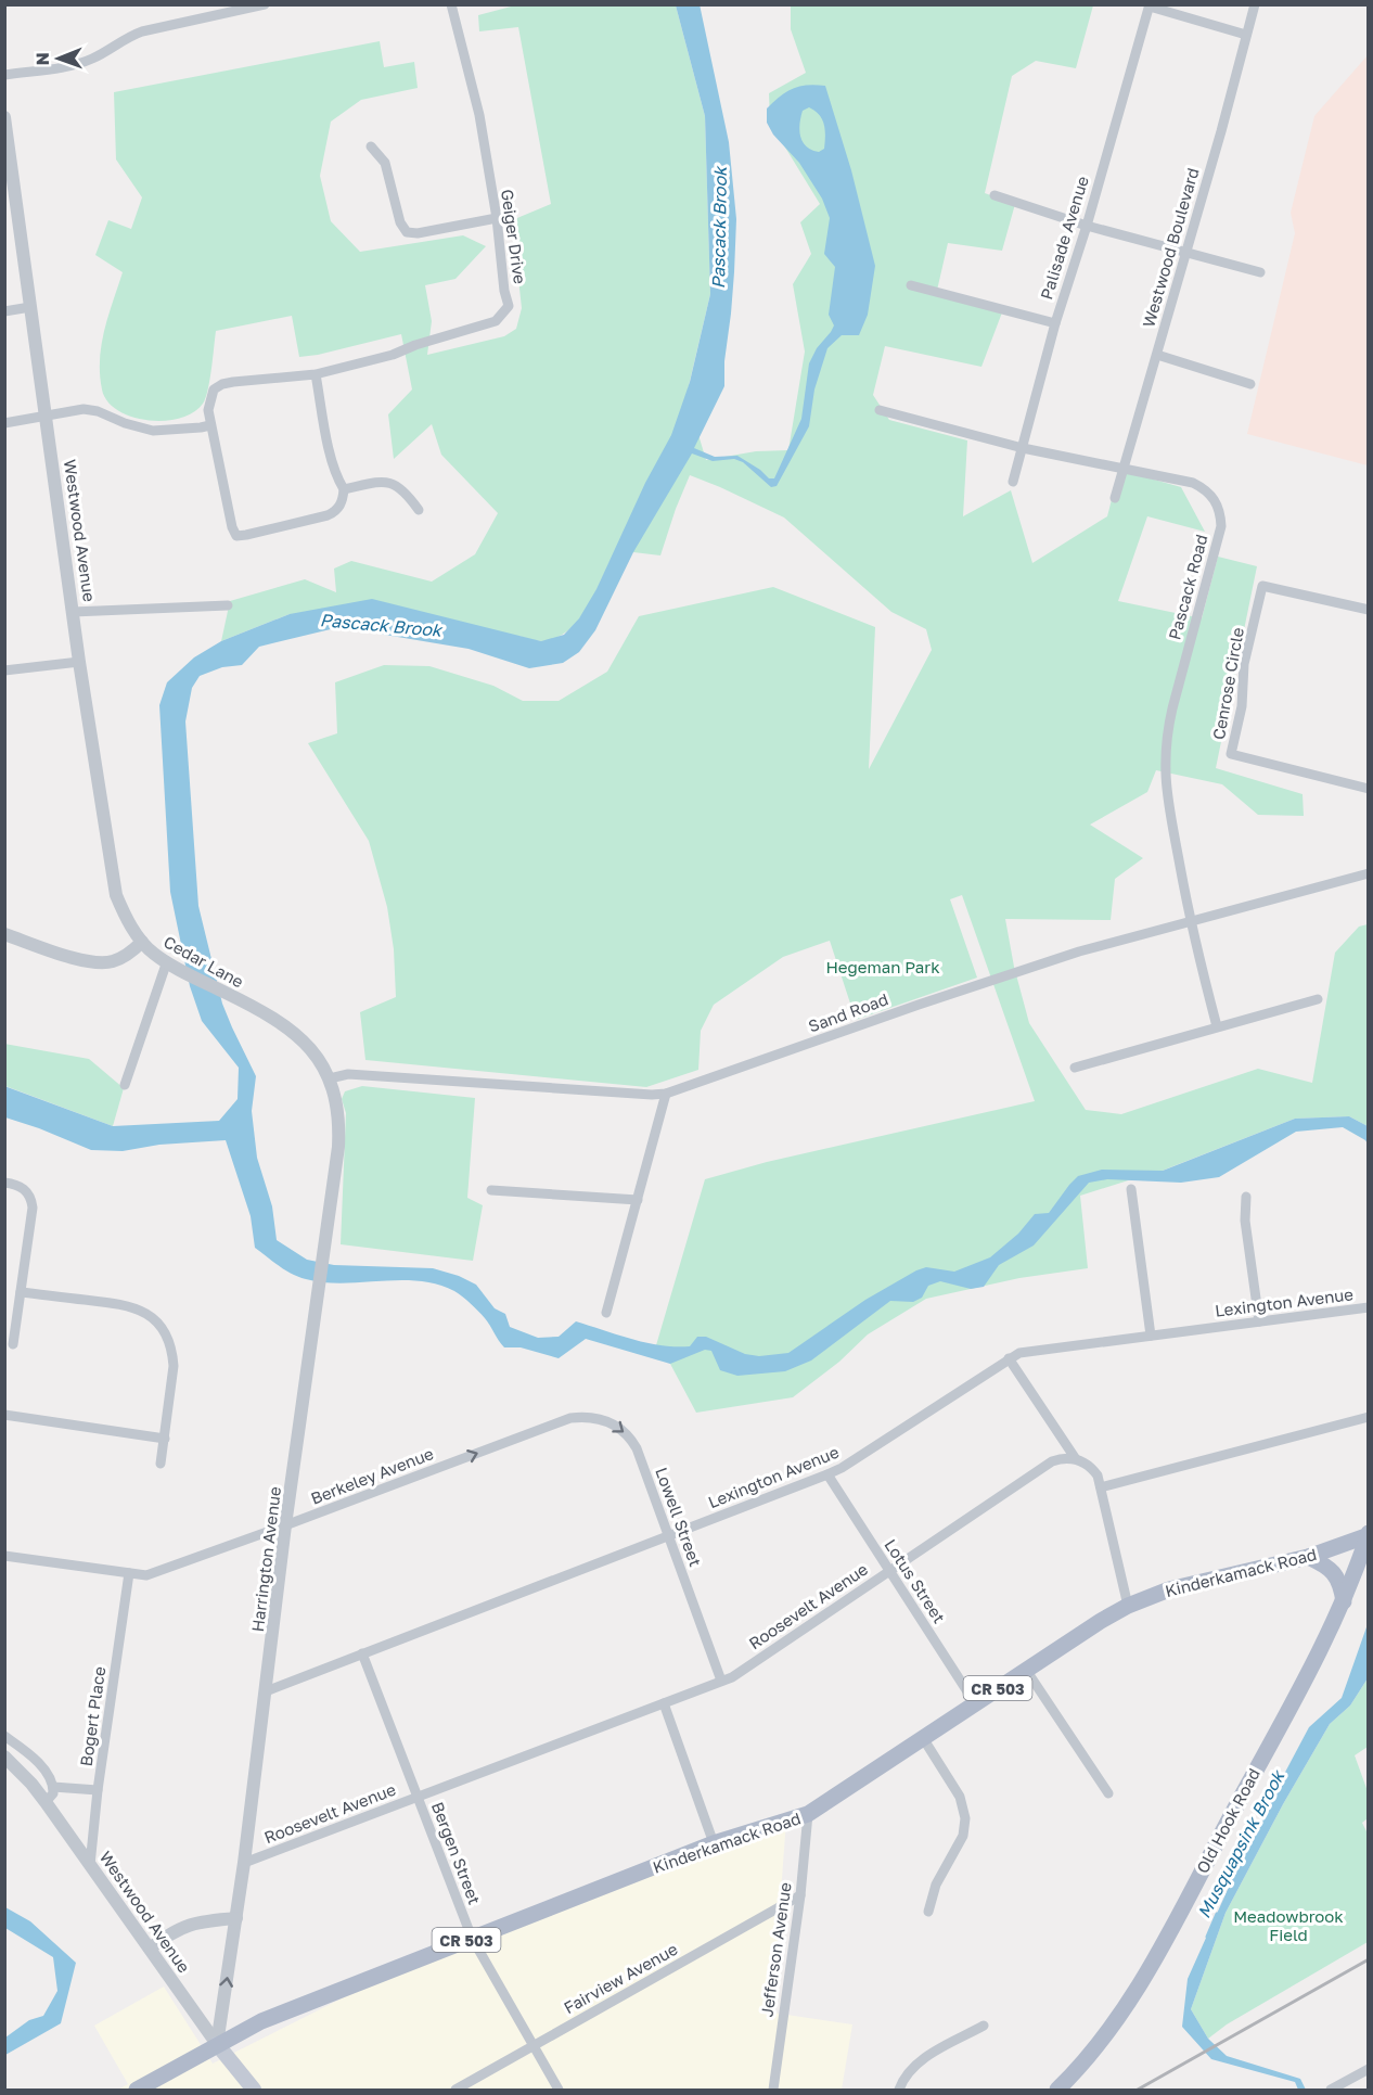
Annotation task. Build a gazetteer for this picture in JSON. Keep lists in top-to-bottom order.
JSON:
{
  "streets": {
    "main road": [
      "Westwood Avenue",
      "Kinderkamack Road",
      "CR 503",
      "Old Hook Road"
    ],
    "street": [
      "Geiger Drive",
      "Palisade Avenue",
      "Westwood Boulevard",
      "Pascack Road",
      "Cenrose Circle",
      "Cedar Lane",
      "Sand Road",
      "Lexington Avenue",
      "Berkeley Avenue",
      "Lowell Street",
      "Harrington Avenue",
      "Lotus Street",
      "Roosevelt Avenue",
      "Bogert Place",
      "Bergen Street",
      "Jefferson Avenue",
      "Fairview Avenue"
    ]
  },
  "crossings": [
    ["Palisade Avenue", "Pascack Road"],
    ["Westwood Boulevard", "Pascack Road"],
    ["Westwood Avenue", "Cedar Lane"],
    ["Westwood Avenue", "Harrington Avenue"],
    ["Westwood Avenue", "Kinderkamack Road"],
    ["Westwood Avenue", "Bogert Place"],
    ["Pascack Road", "Sand Road"],
    ["Cedar Lane", "Sand Road"],
    ["Cedar Lane", "Harrington Avenue"],
    ["Sand Road", "Harrington Avenue"],
    ["Lexington Avenue", "Lowell Street"],
    ["Lexington Avenue", "Harrington Avenue"],
    ["Lexington Avenue", "Lotus Street"],
    ["Lexington Avenue", "Bergen Street"],
    ["Berkeley Avenue", "Lowell Street"],
    ["Berkeley Avenue", "Harrington Avenue"],
    ["Berkeley Avenue", "Bogert Place"],
    ["Lowell Street", "Roosevelt Avenue"],
    ["Harrington Avenue", "Kinderkamack Road"],
    ["Harrington Avenue", "Roosevelt Avenue"],
    ["Kinderkamack Road", "Lotus Street"],
    ["Kinderkamack Road", "Old Hook Road"],
    ["Kinderkamack Road", "Bergen Street"],
    ["Kinderkamack Road", "Jefferson Avenue"],
    ["Lotus Street", "Roosevelt Avenue"],
    ["Roosevelt Avenue", "Bergen Street"],
    ["Bergen Street", "Fairview Avenue"],
    ["Jefferson Avenue", "Fairview Avenue"]
  ],
  "one_way": ["Berkeley Avenue", "Lowell Street"],
  "water": ["Pascack Brook", "Musquapsink Brook"],
  "parks": ["Hegeman Park", "Meadowbrook Field"],
  "north": "left"
}
